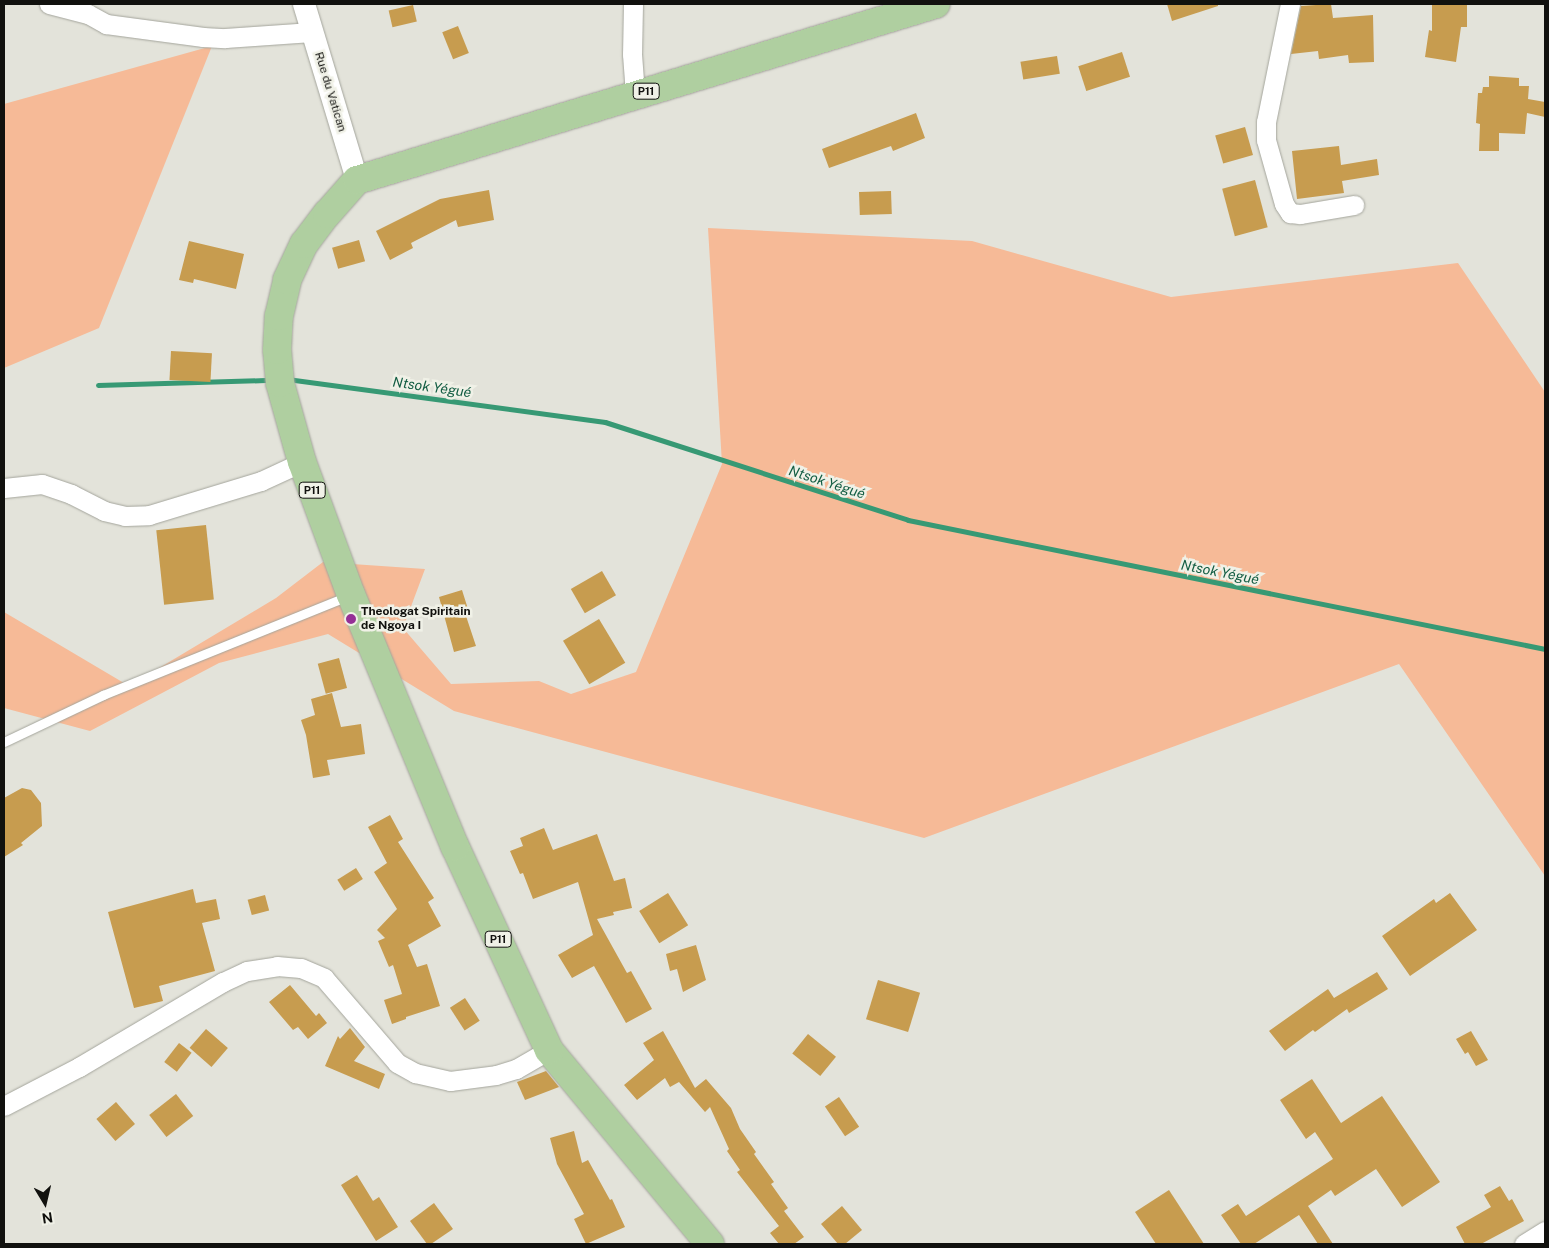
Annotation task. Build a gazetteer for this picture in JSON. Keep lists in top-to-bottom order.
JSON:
{
  "streets": {
    "main road": ["P11"],
    "street": ["Rue du Vatican"]
  },
  "crossings": [
    ["P11", "Rue du Vatican"]
  ],
  "water": ["Ntsok Yégué"],
  "places": ["Theologat Spiritain de Ngoya I"],
  "north": "bottom"
}
